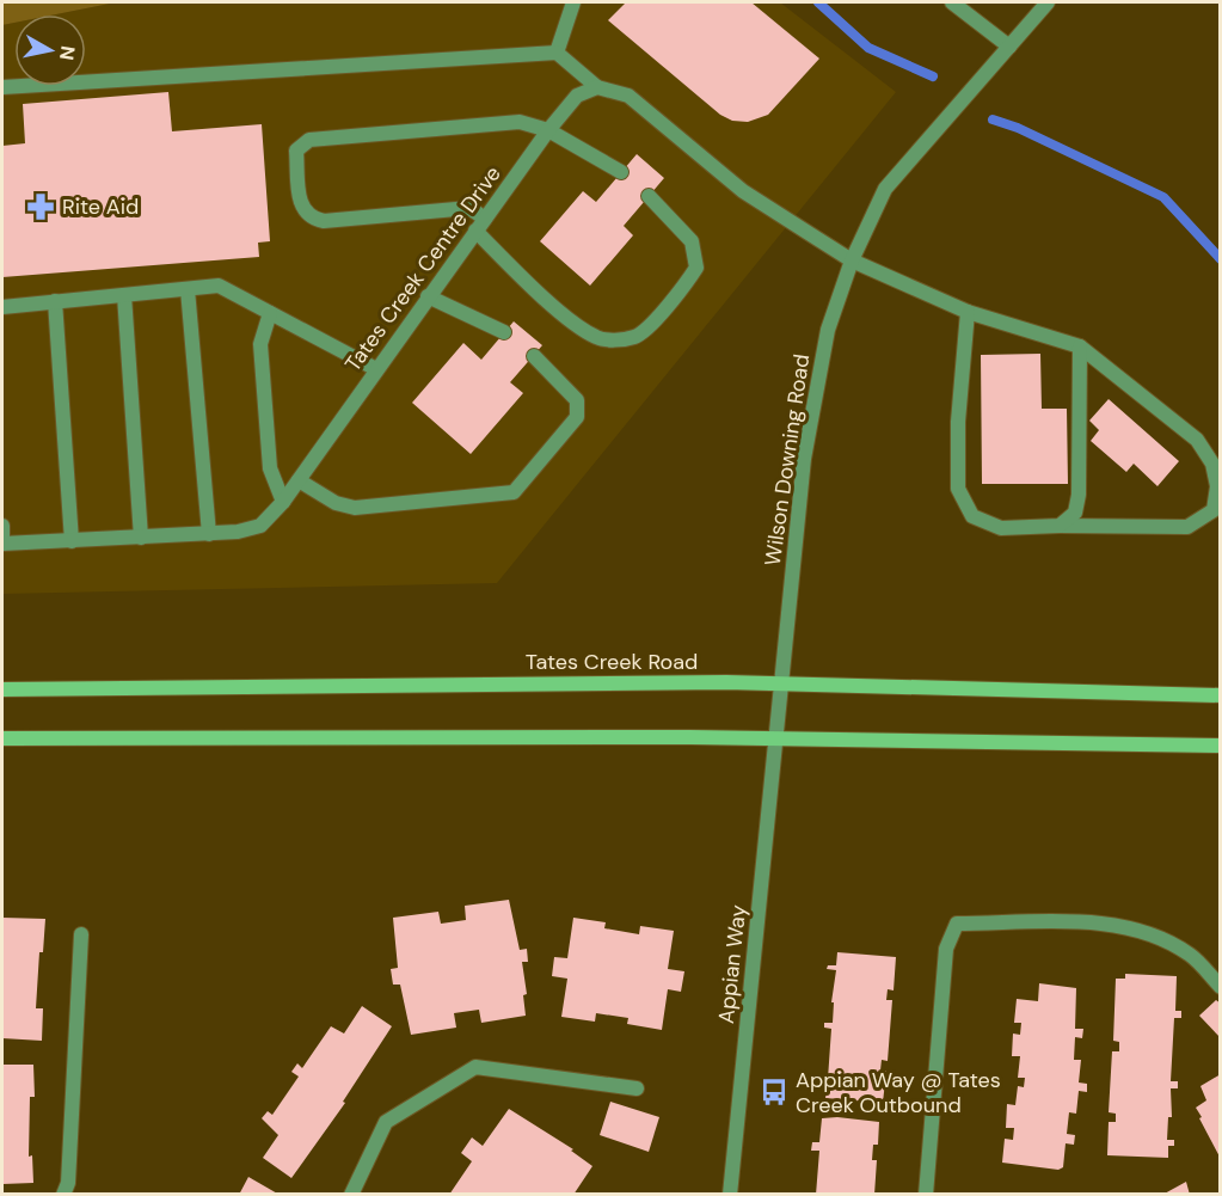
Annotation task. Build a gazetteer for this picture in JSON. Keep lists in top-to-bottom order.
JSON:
{
  "streets": {
    "main road": ["Tates Creek Road"],
    "street": ["Tates Creek Centre Drive", "Wilson Downing Road", "Appian Way"]
  },
  "crossings": [
    ["Wilson Downing Road", "Tates Creek Road"],
    ["Wilson Downing Road", "Appian Way"]
  ],
  "places": {
    "pharmacy": ["Rite Aid"],
    "bus stop": ["Appian Way @ Tates Creek Outbound"]
  },
  "north": "right"
}
